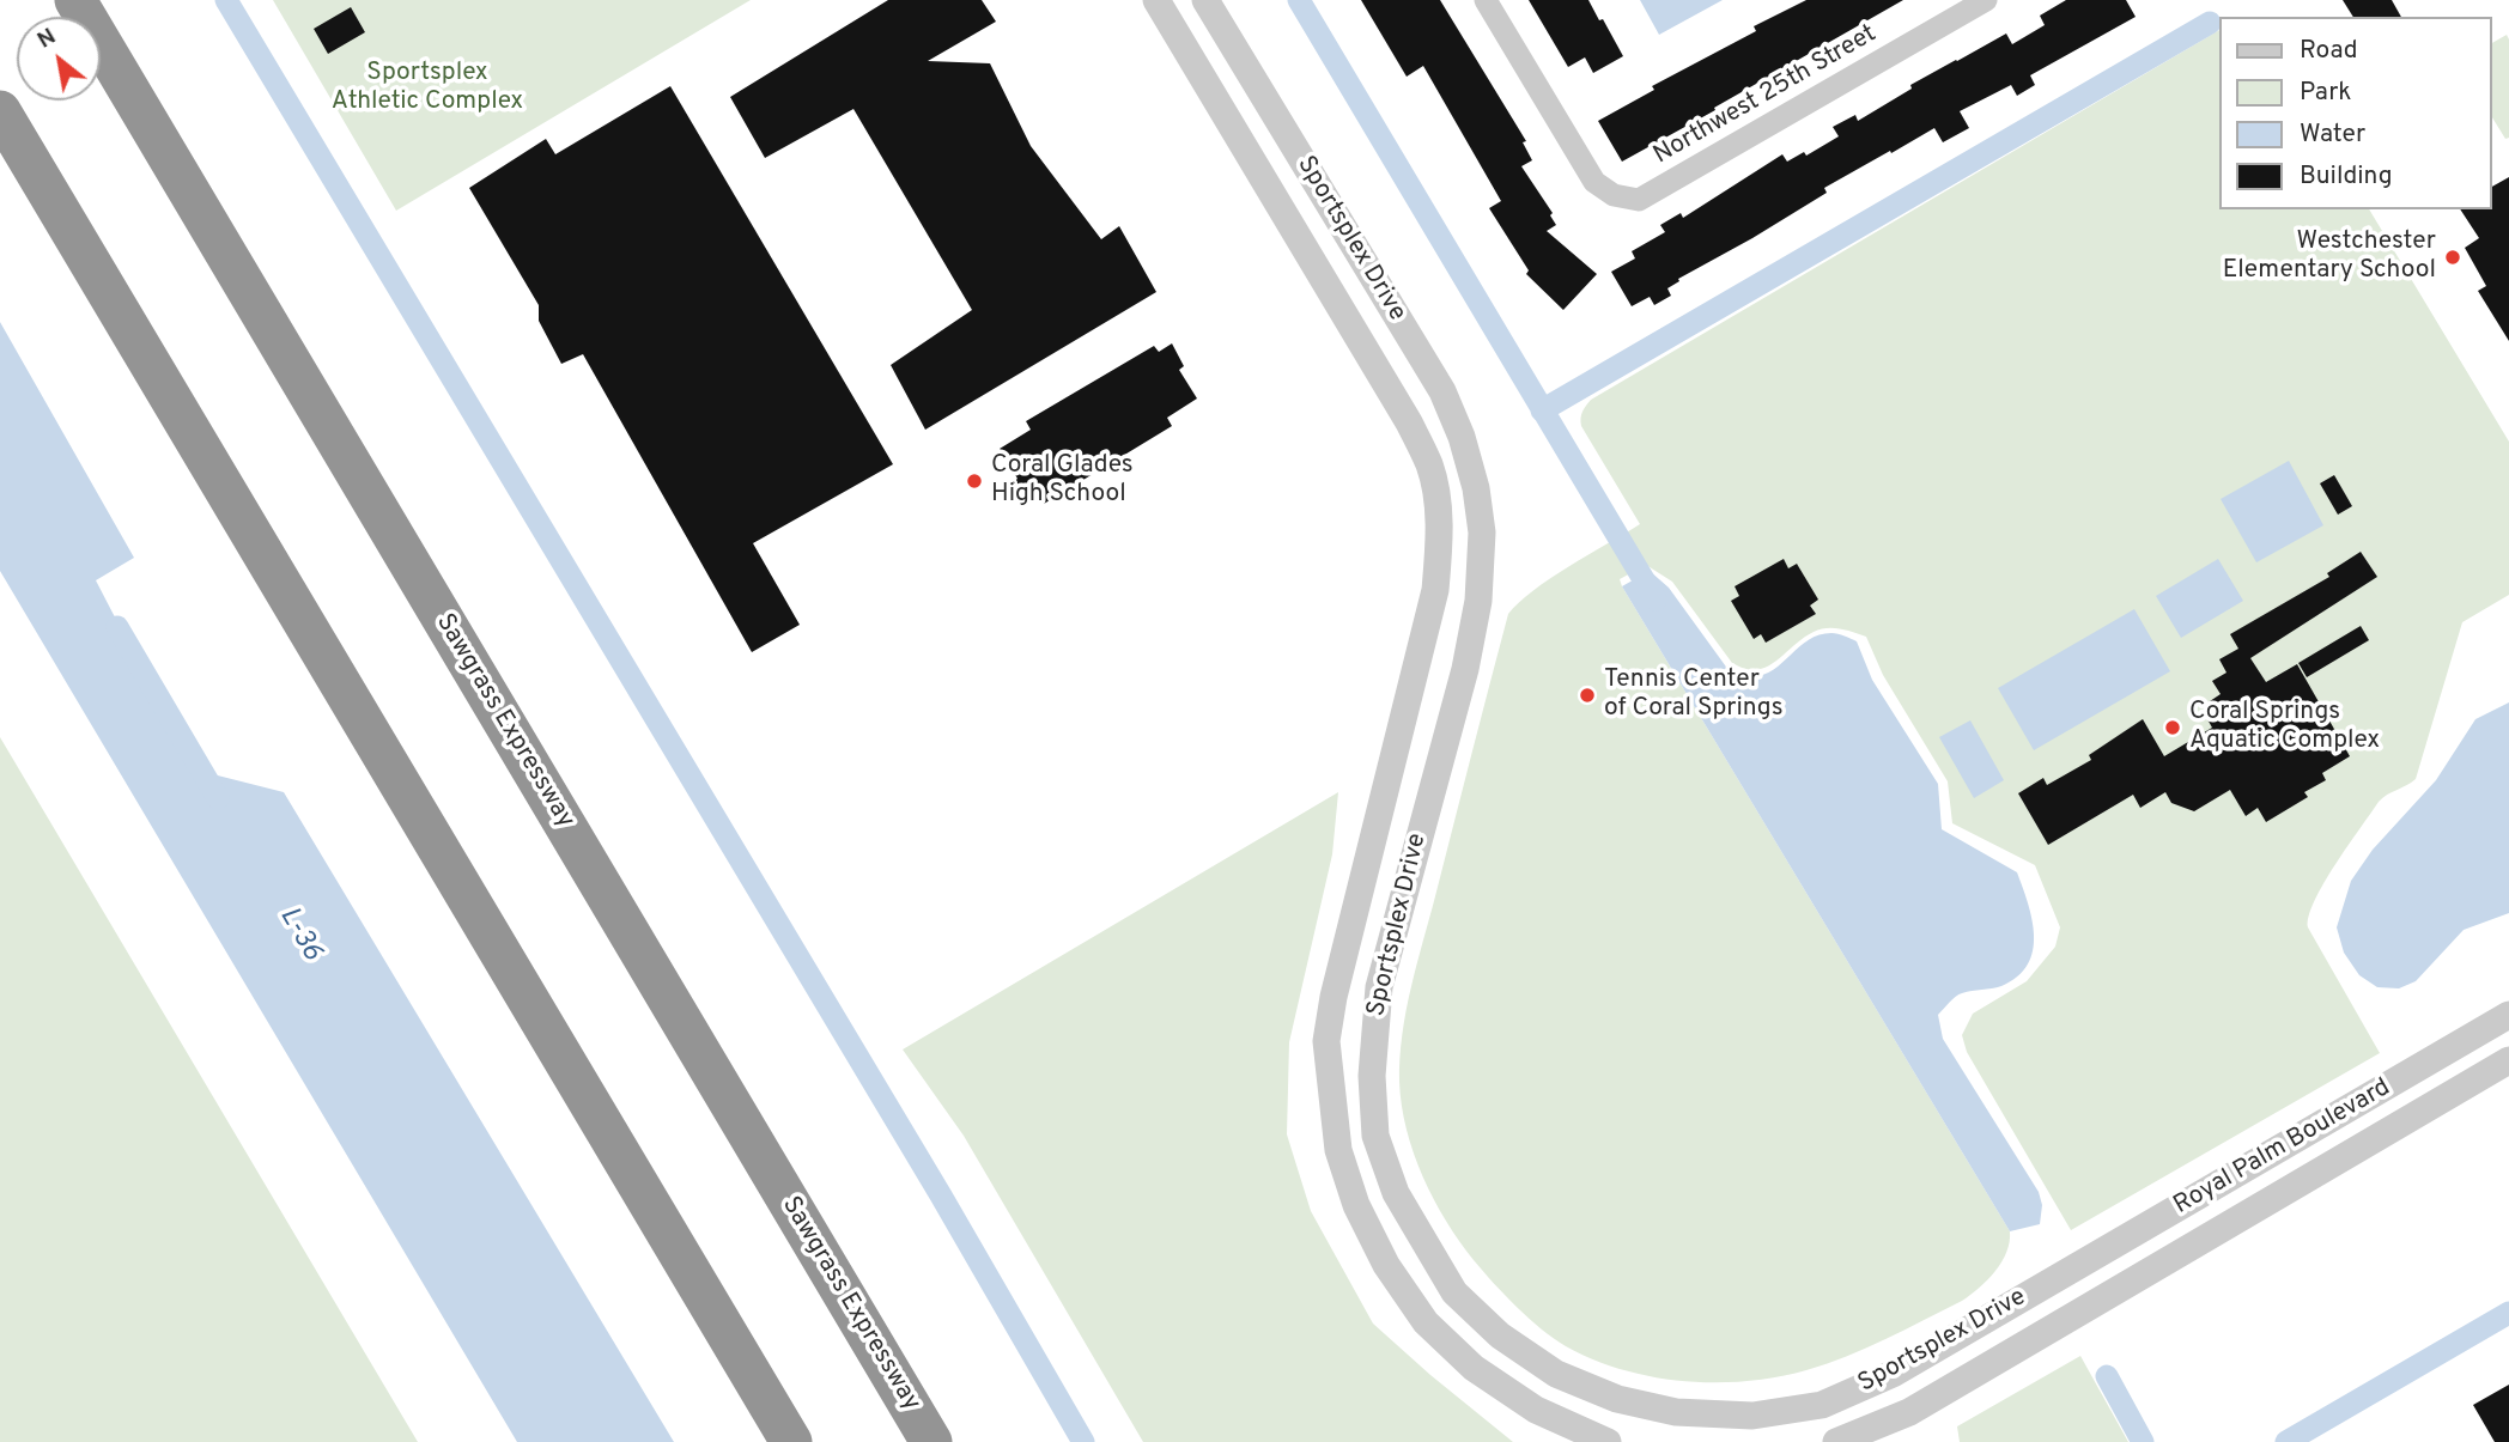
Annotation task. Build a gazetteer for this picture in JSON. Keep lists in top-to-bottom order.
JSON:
{
  "streets": {
    "highway": ["Sawgrass Expressway"],
    "street": ["Northwest 25th Street", "Sportsplex Drive", "Royal Palm Boulevard"]
  },
  "crossings": [
    ["Sportsplex Drive", "Royal Palm Boulevard"]
  ],
  "water": ["L-36"],
  "parks": ["Sportsplex Athletic Complex"],
  "places": [
    "Westchester Elementary School",
    "Coral Glades High School",
    "Tennis Center of Coral Springs",
    "Coral Springs Aquatic Complex"
  ],
  "legend": [
    "Road",
    "Park",
    "Water",
    "Building"
  ],
  "north": "top left"
}
